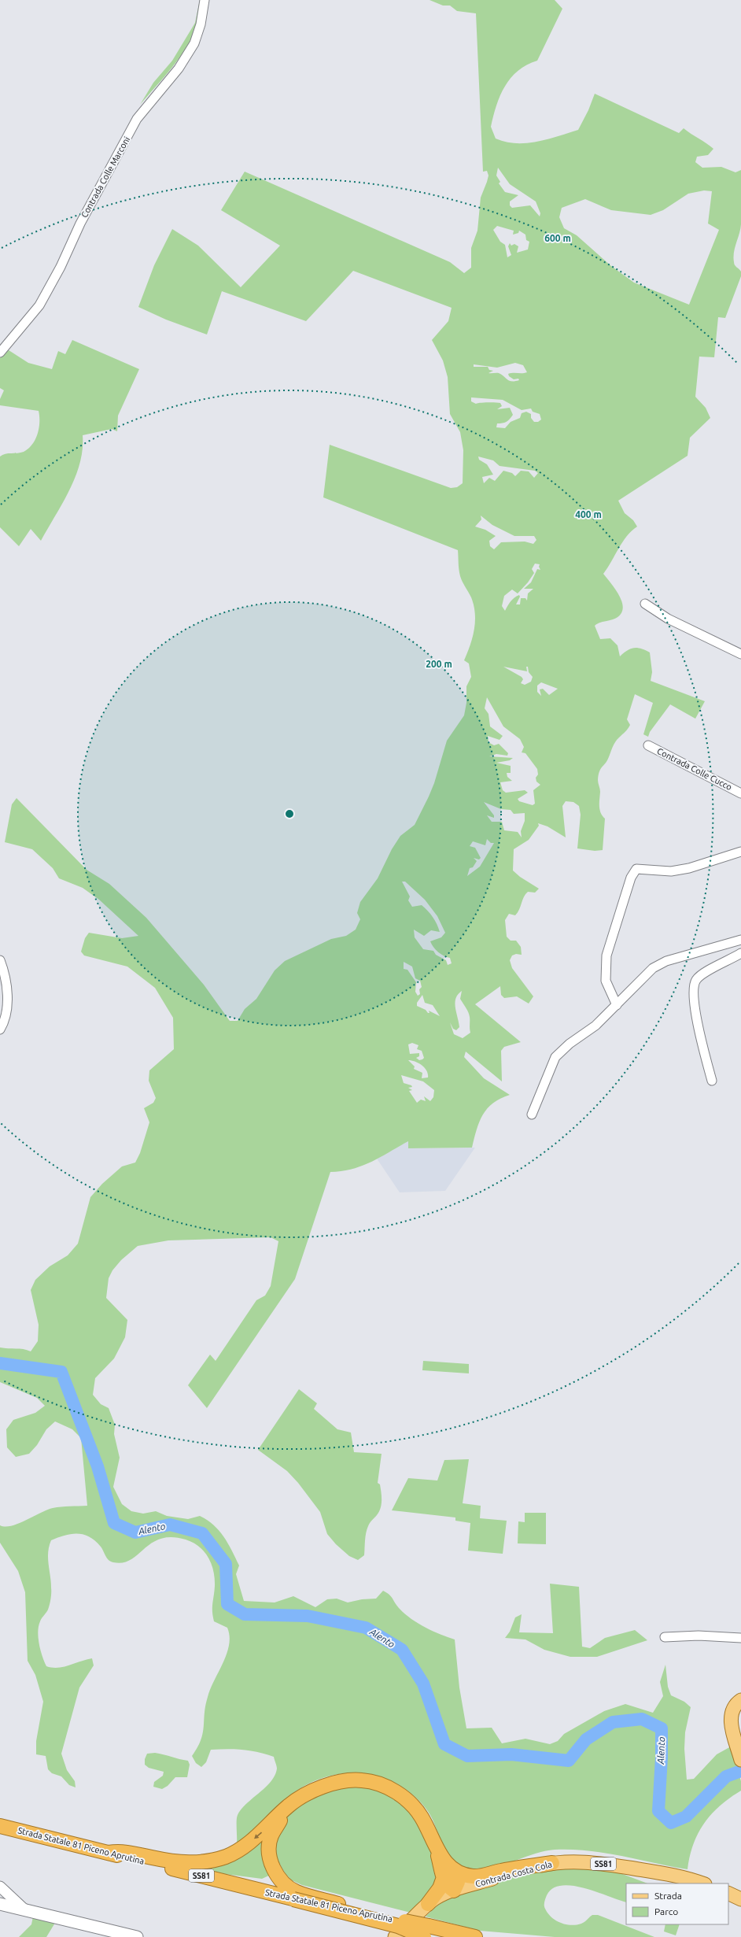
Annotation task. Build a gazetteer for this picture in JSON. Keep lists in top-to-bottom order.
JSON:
{
  "streets": {
    "highway": ["Strada Statale 81 Piceno Aprutina", "SS81"],
    "main road": ["Contrada Costa Cola"],
    "street": ["Contrada Colle Marconi", "Contrada Colle Cucco"]
  },
  "crossings": [
    ["SS81", "Contrada Costa Cola"]
  ],
  "water": ["Alento"],
  "legend": ["Strada", "Parco"],
  "rings": ["600 m", "400 m", "200 m"]
}
